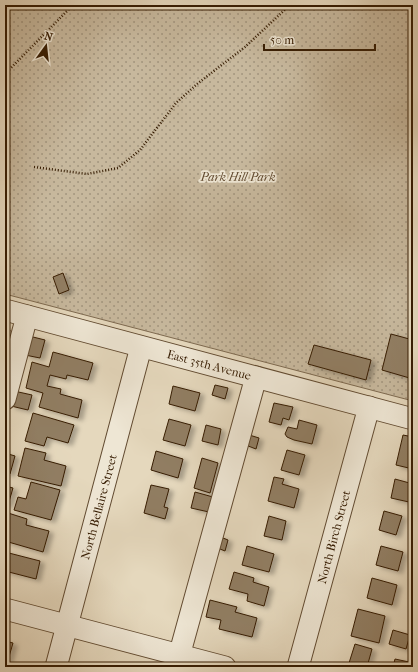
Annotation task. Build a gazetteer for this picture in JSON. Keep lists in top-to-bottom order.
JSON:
{
  "streets": {
    "street": ["East 35th Avenue", "North Bellaire Street", "North Birch Street"]
  },
  "crossings": [
    ["East 35th Avenue", "North Bellaire Street"],
    ["East 35th Avenue", "North Birch Street"]
  ],
  "parks": ["Park Hill Park"],
  "scale_bar": "50 m",
  "north": "top"
}
